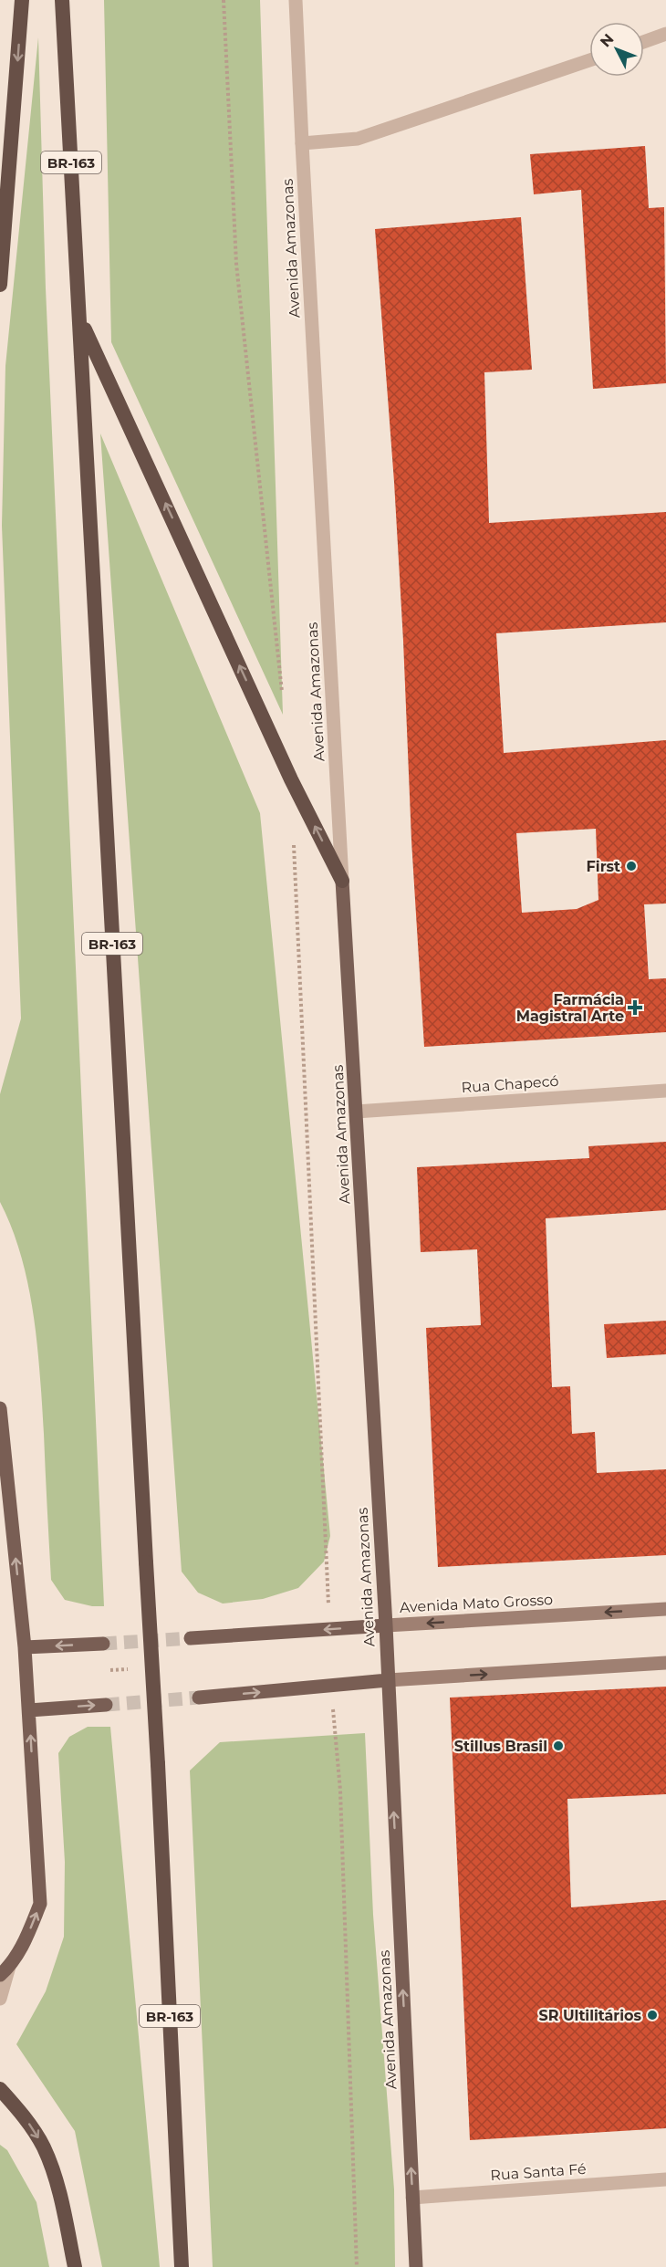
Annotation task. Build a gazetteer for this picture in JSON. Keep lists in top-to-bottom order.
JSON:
{
  "streets": {
    "highway": ["BR-163"],
    "main road": ["Avenida Amazonas", "Avenida Mato Grosso"],
    "street": ["Rua Chapecó", "Rua Santa Fé"]
  },
  "crossings": [
    ["Avenida Amazonas", "Rua Chapecó"],
    ["Avenida Amazonas", "Avenida Mato Grosso"],
    ["Avenida Amazonas", "Rua Santa Fé"]
  ],
  "places": {
    "other": ["First", "Stillus Brasil", "SR Ultilitários"],
    "health": ["Farmácia Magistral Arte"]
  },
  "north": "top left"
}
